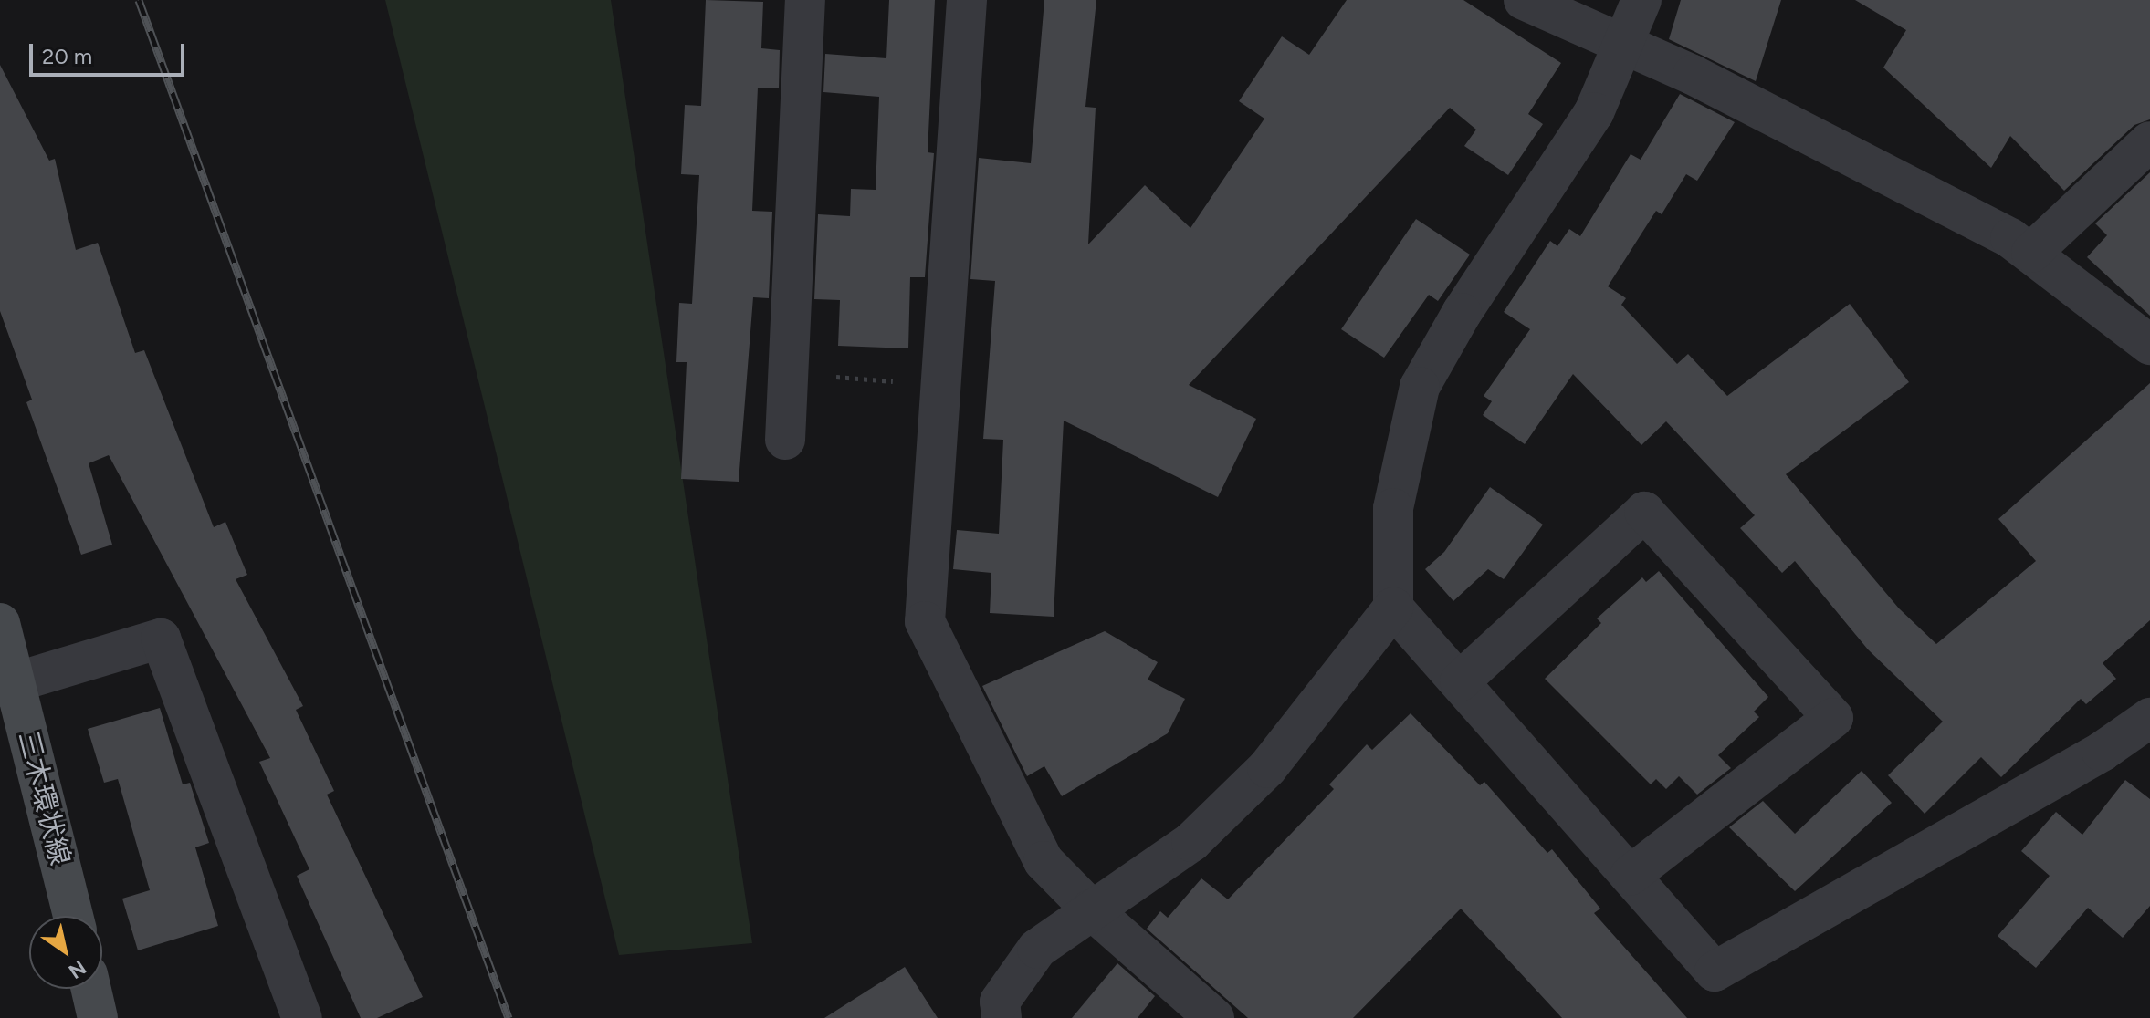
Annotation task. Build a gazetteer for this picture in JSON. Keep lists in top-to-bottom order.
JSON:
{
  "streets": {
    "main road": ["三木環状線"]
  },
  "scale_bar": "20 m",
  "north": "bottom right"
}
